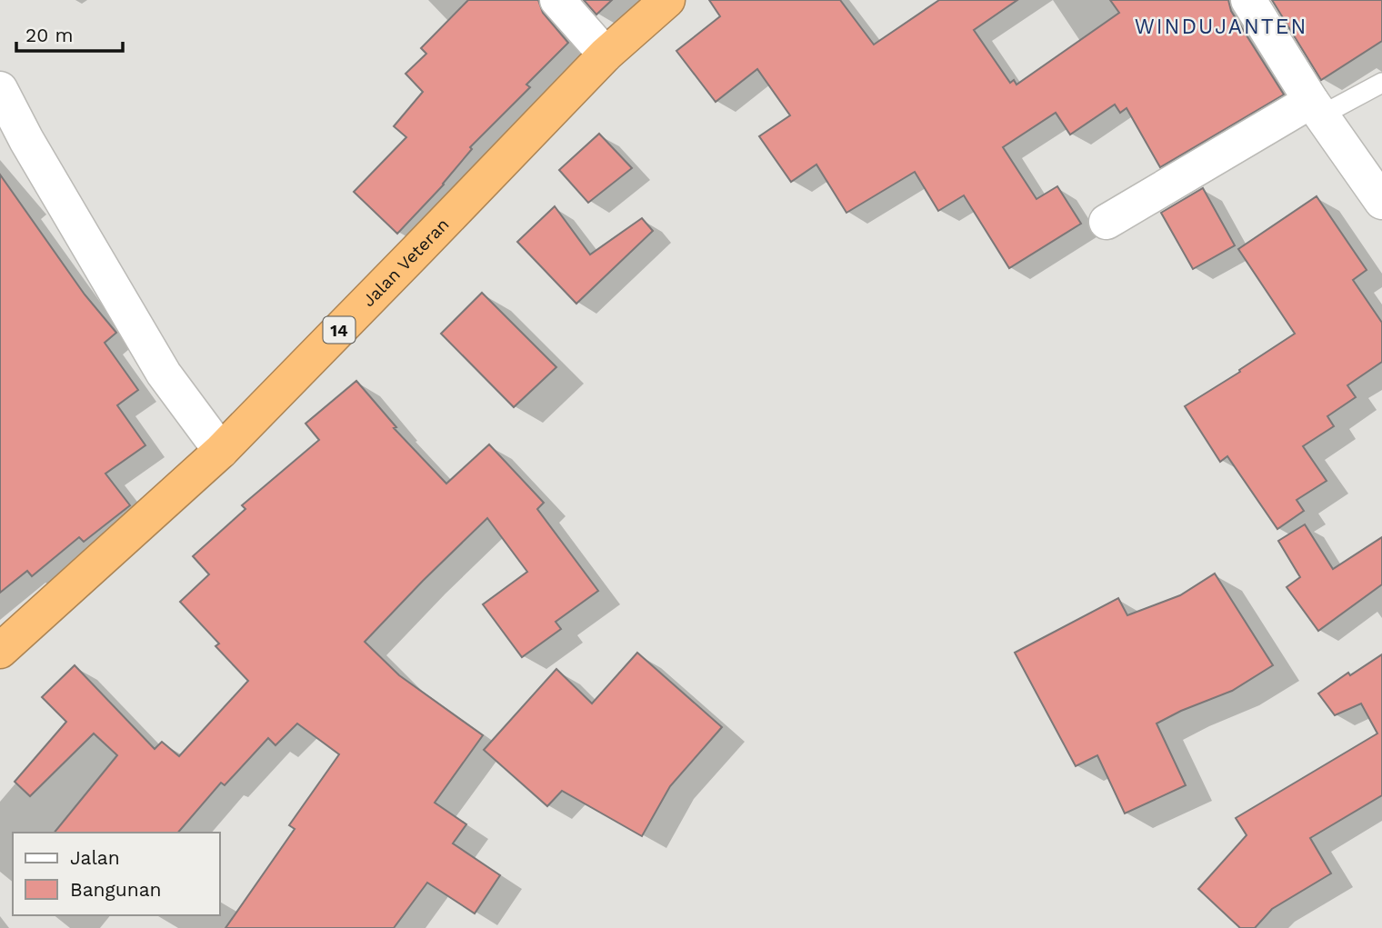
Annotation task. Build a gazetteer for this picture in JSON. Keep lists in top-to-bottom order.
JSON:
{
  "streets": {
    "highway": ["Jalan Veteran", "14"]
  },
  "districts": ["WINDUJANTEN"],
  "legend": ["Jalan", "Bangunan"],
  "scale_bar": "20 m"
}
